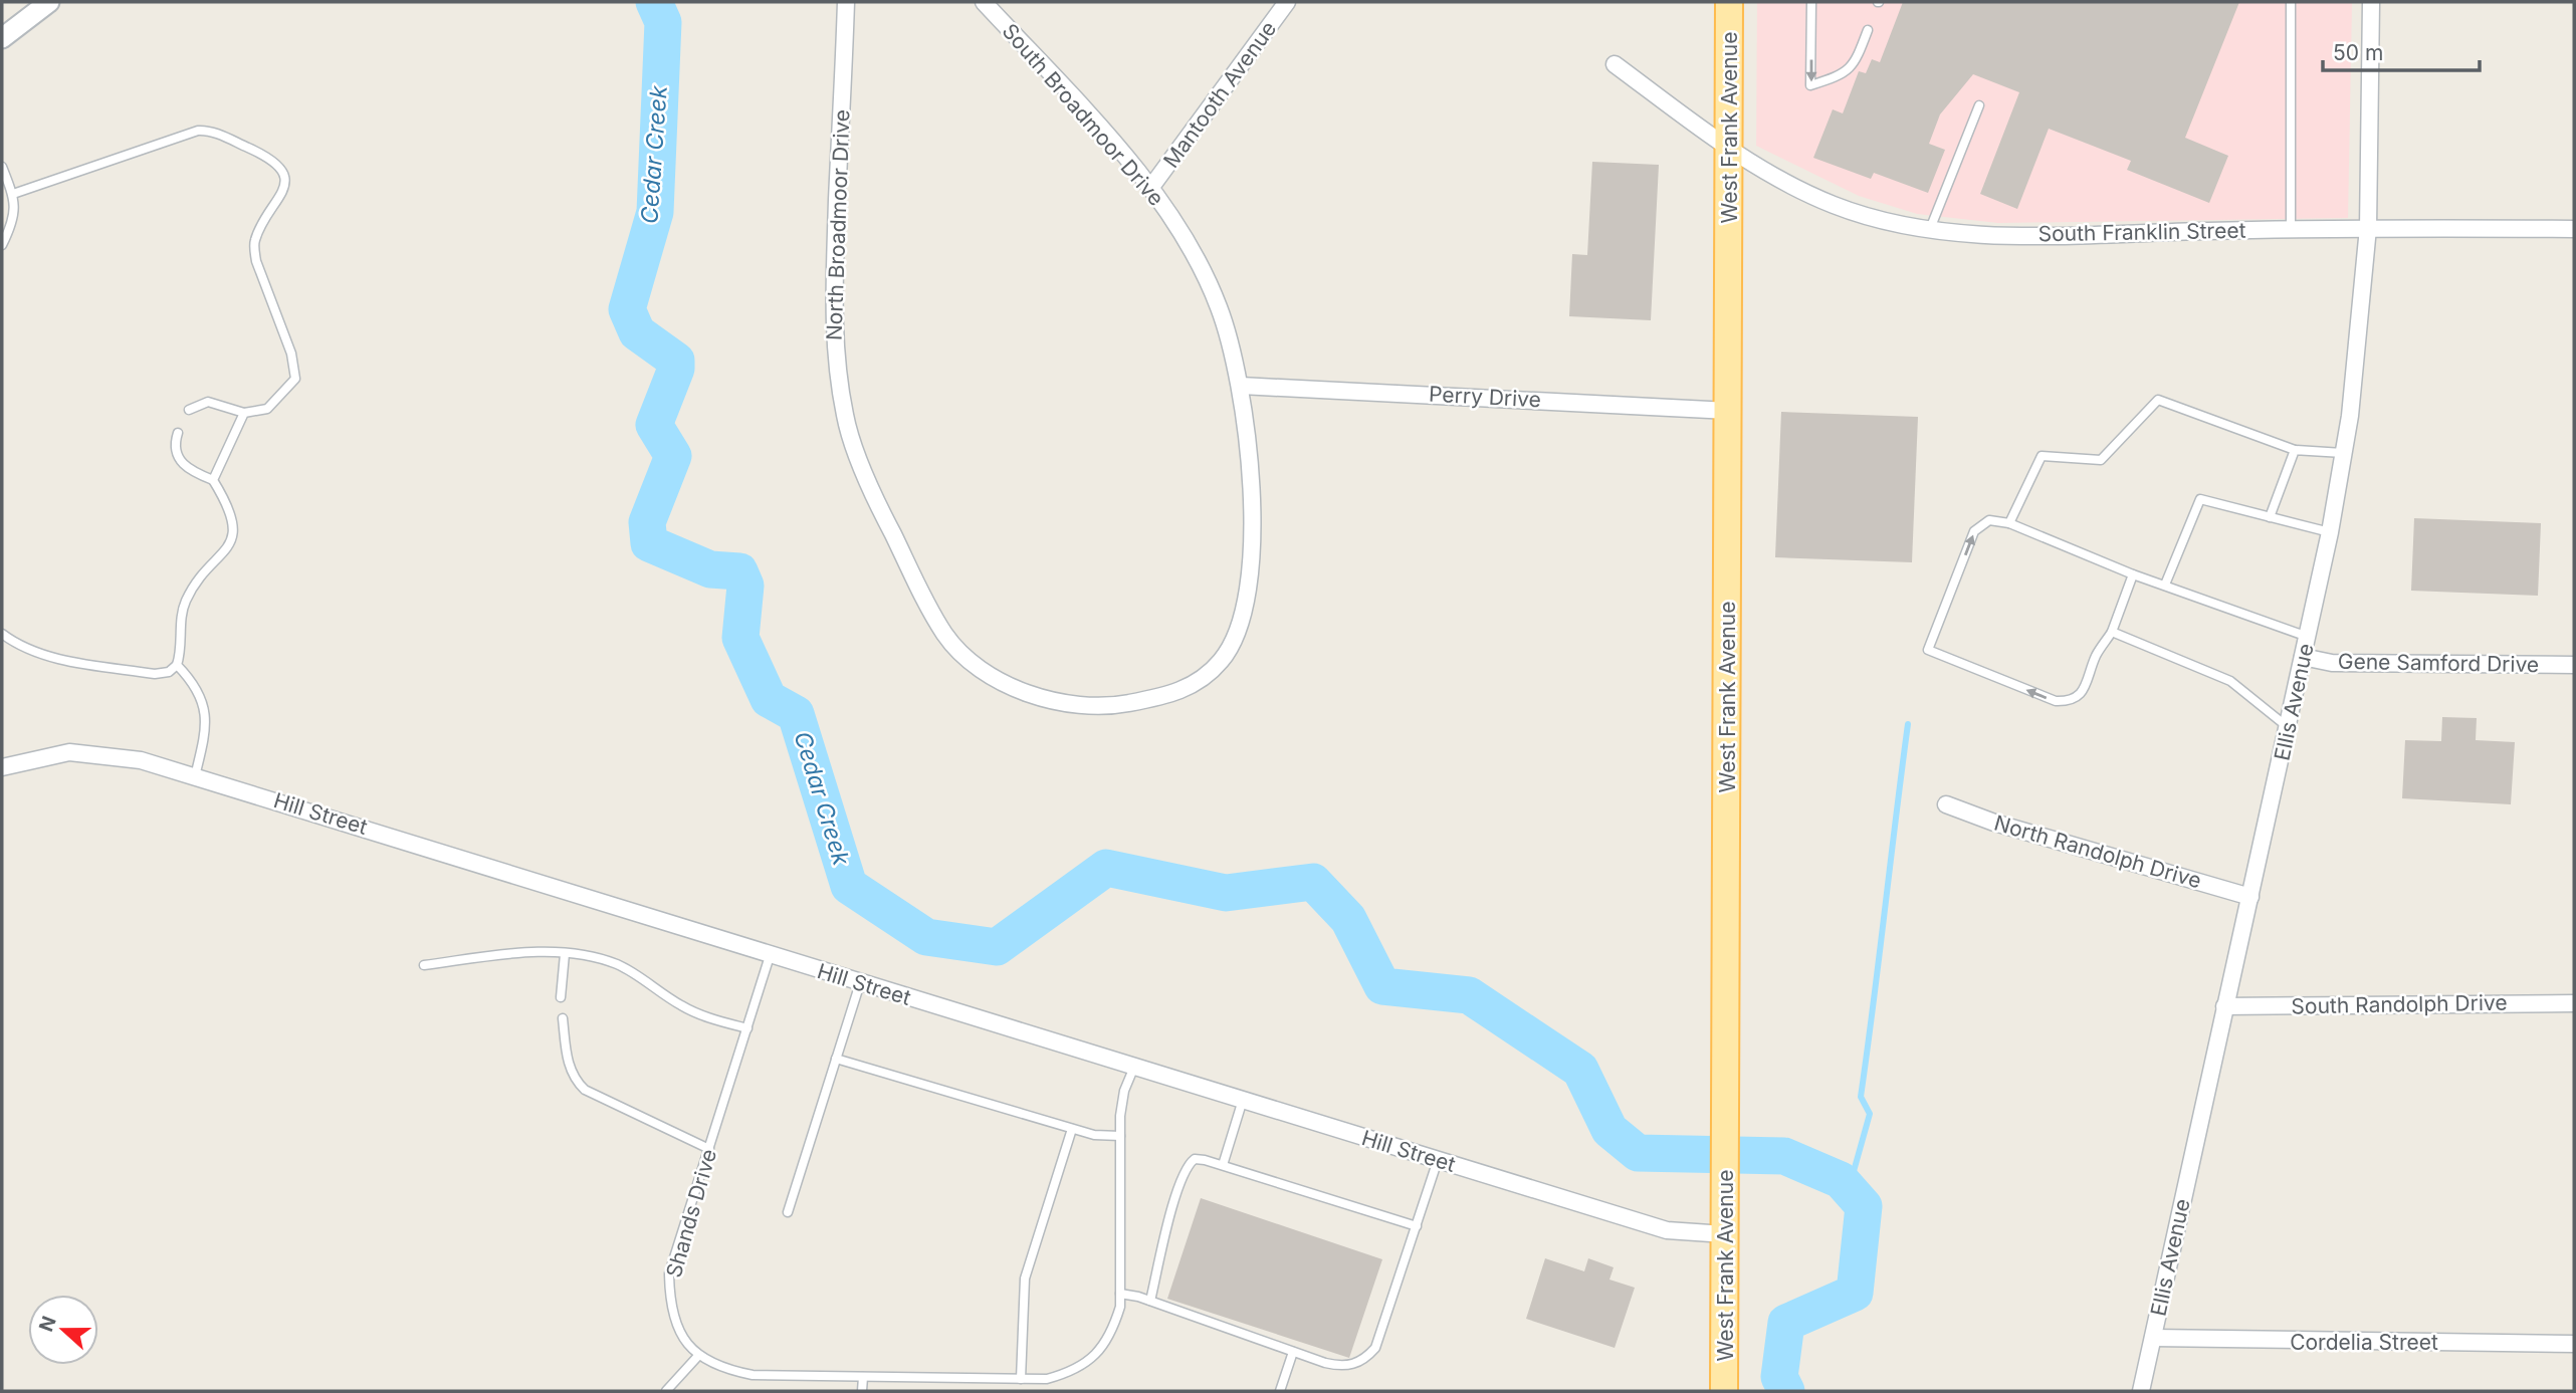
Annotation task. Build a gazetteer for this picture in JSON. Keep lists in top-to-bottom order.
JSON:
{
  "streets": {
    "main road": ["West Frank Avenue"],
    "street": [
      "Mantooth Avenue",
      "South Broadmoor Drive",
      "North Broadmoor Drive",
      "South Franklin Street",
      "Perry Drive",
      "Gene Samford Drive",
      "Ellis Avenue",
      "Hill Street",
      "North Randolph Drive",
      "South Randolph Drive",
      "Cordelia Street"
    ],
    "lane": ["Shands Drive"]
  },
  "crossings": [
    ["Mantooth Avenue", "South Broadmoor Drive"],
    ["South Broadmoor Drive", "North Broadmoor Drive"],
    ["South Broadmoor Drive", "Perry Drive"],
    ["West Frank Avenue", "South Franklin Street"],
    ["West Frank Avenue", "Perry Drive"],
    ["West Frank Avenue", "Hill Street"],
    ["North Broadmoor Drive", "Perry Drive"],
    ["South Franklin Street", "Ellis Avenue"],
    ["Gene Samford Drive", "Ellis Avenue"],
    ["Ellis Avenue", "North Randolph Drive"],
    ["Ellis Avenue", "South Randolph Drive"],
    ["Ellis Avenue", "Cordelia Street"],
    ["Hill Street", "Shands Drive"]
  ],
  "water": ["Cedar Creek"],
  "scale_bar": "50 m",
  "north": "left"
}
